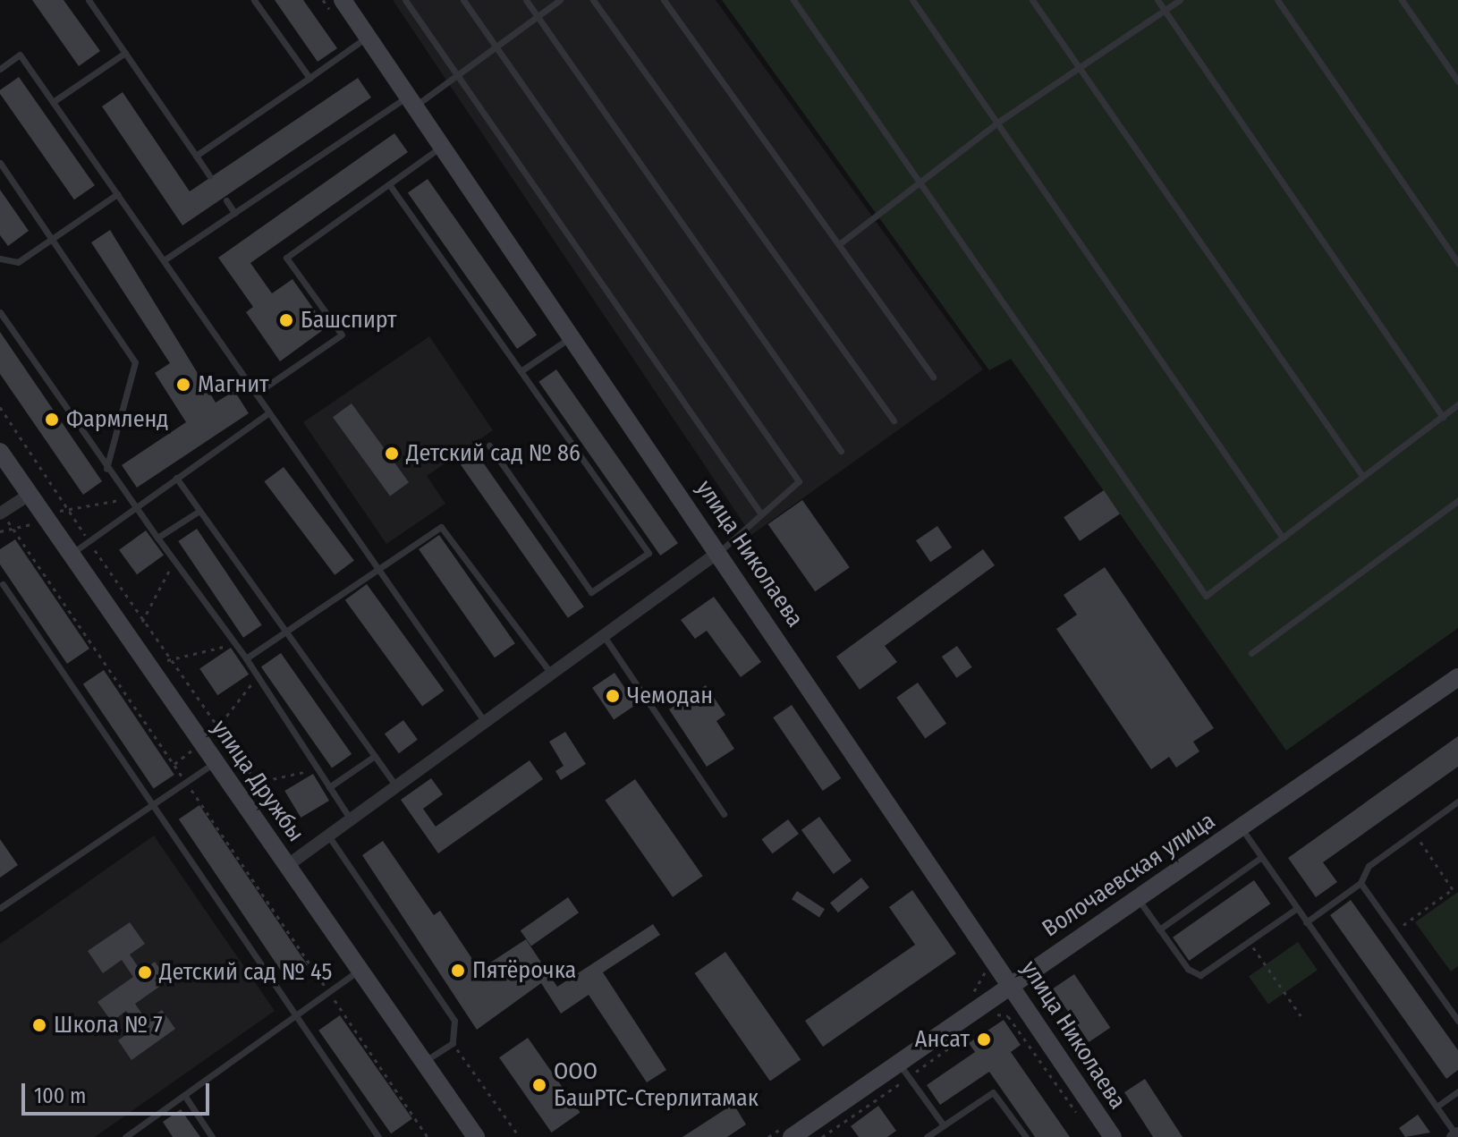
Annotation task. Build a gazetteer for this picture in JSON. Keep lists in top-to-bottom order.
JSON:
{
  "streets": {
    "main road": ["улица Николаева", "улица Дружбы", "Волочаевская улица"]
  },
  "crossings": [
    ["улица Николаева", "Волочаевская улица"]
  ],
  "places": [
    "Башспирт",
    "Магнит",
    "Фармленд",
    "Детский сад № 86",
    "Чемодан",
    "Пятёрочка",
    "Детский сад № 45",
    "Школа № 7",
    "Ансат",
    "ООО БашРТС-Стерлитамак"
  ],
  "scale_bar": "100 m"
}
